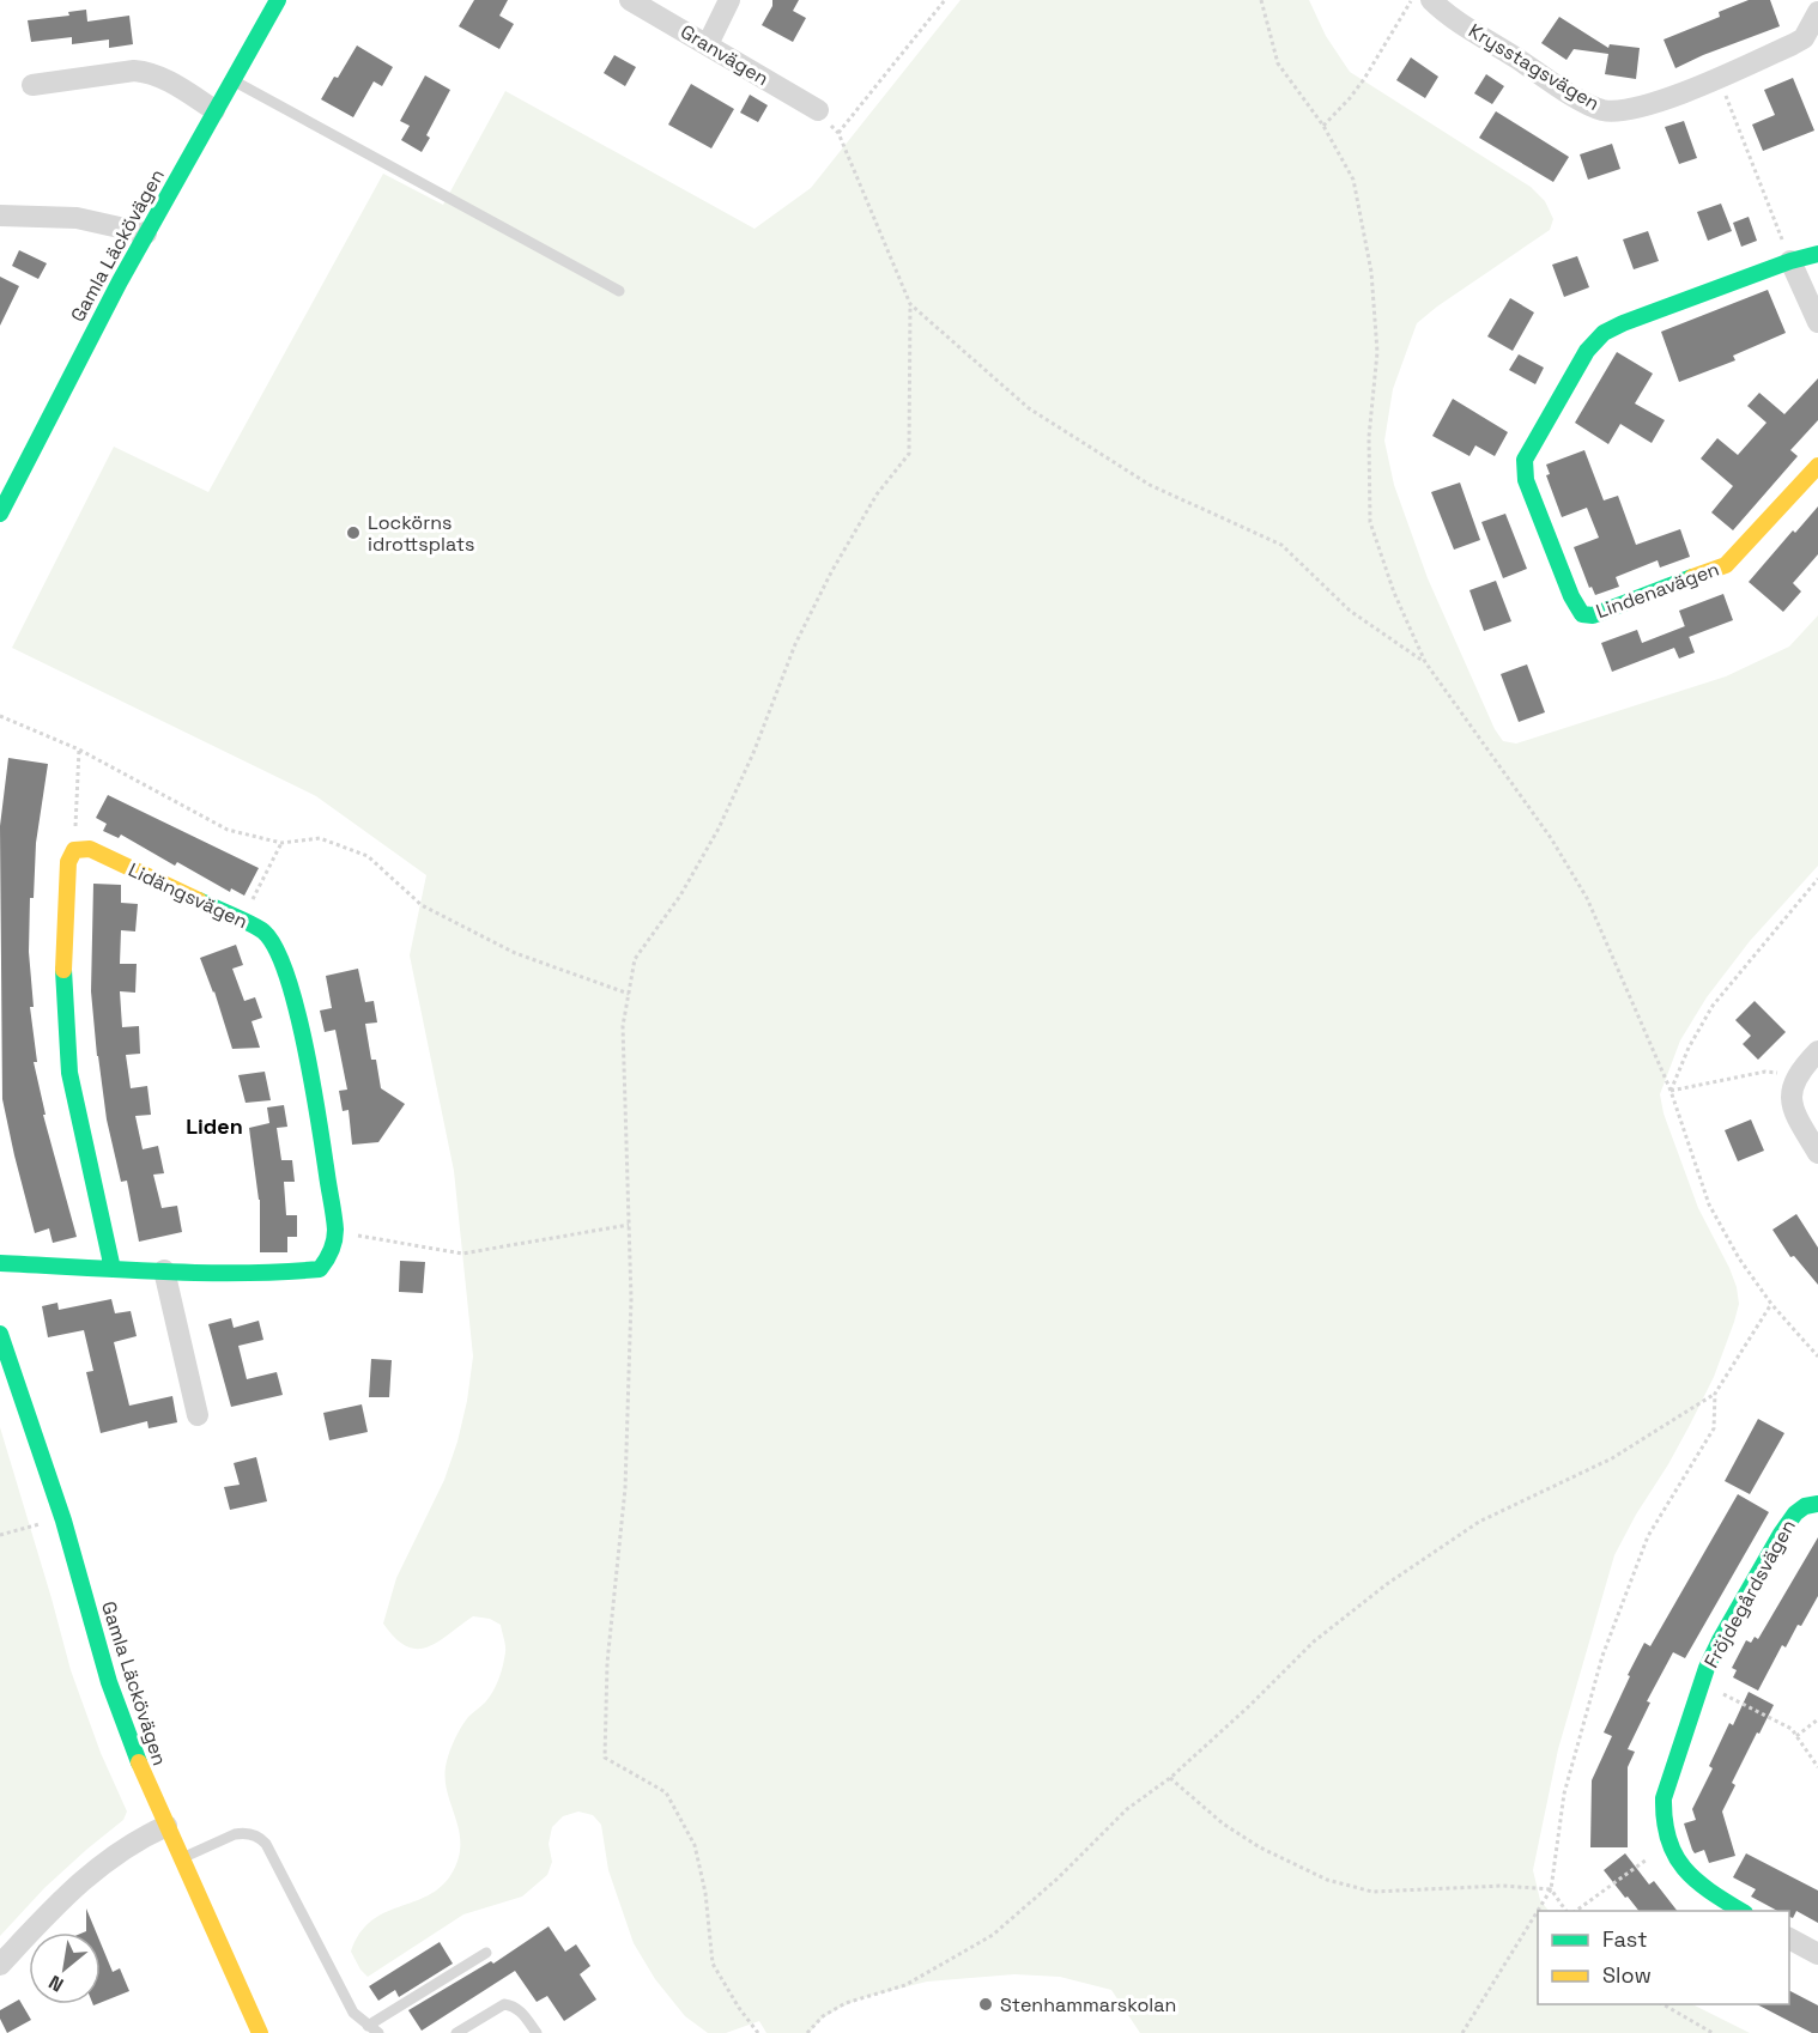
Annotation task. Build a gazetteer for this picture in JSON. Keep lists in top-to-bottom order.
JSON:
{
  "streets": {
    "street": [
      "Granvägen",
      "Krysstagsvägen",
      "Gamla Läckövägen",
      "Lindenavägen",
      "Lidängsvägen",
      "Fröjdegårdsvägen"
    ]
  },
  "districts": ["Liden"],
  "places": ["Lockörns idrottsplats", "Stenhammarskolan"],
  "legend": ["Fast", "Slow"],
  "north": "bottom left"
}
